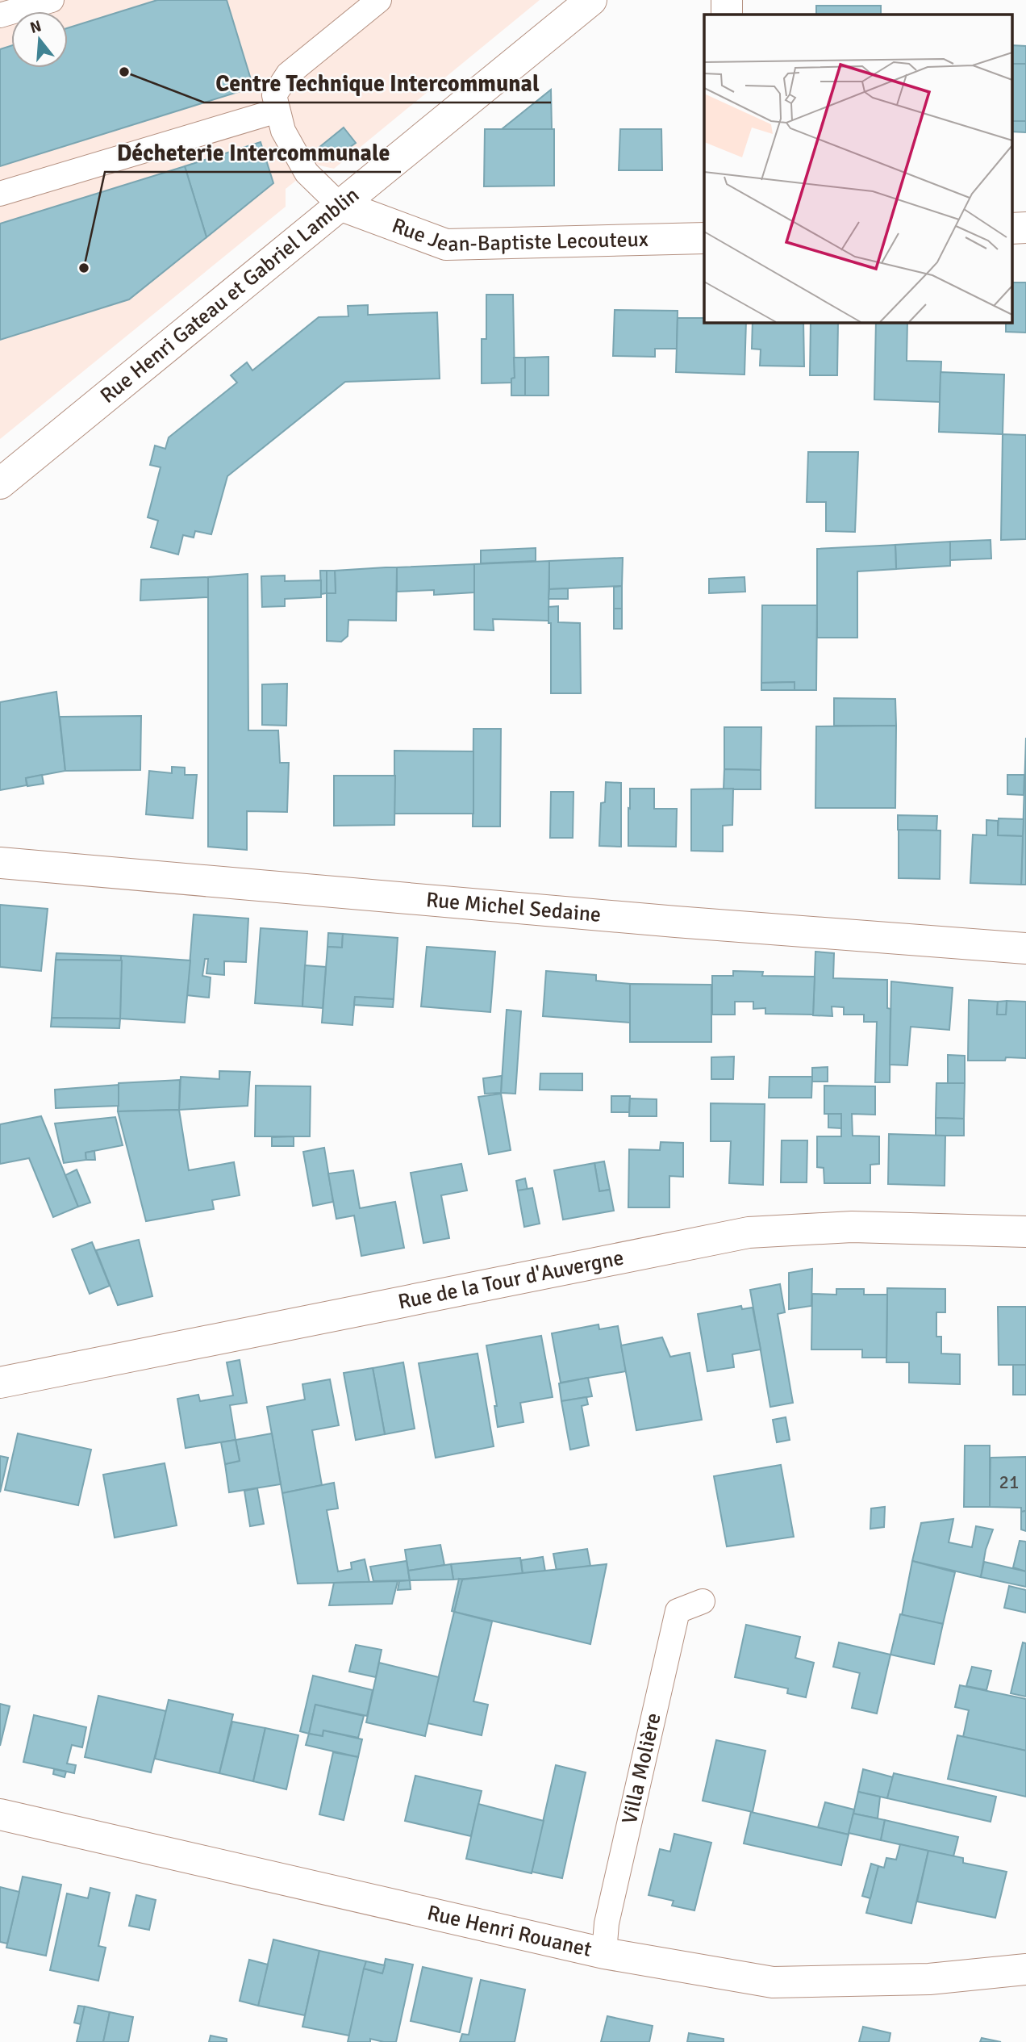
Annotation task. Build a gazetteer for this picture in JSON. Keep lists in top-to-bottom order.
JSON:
{
  "streets": {
    "street": [
      "Rue Jean-Baptiste Lecouteux",
      "Rue Henri Gateau et Gabriel Lamblin",
      "Rue Michel Sedaine",
      "Rue de la Tour d'Auvergne",
      "Rue Henri Rouanet"
    ],
    "lane": ["Villa Molière"]
  },
  "crossings": [
    ["Rue Jean-Baptiste Lecouteux", "Rue Henri Gateau et Gabriel Lamblin"],
    ["Villa Molière", "Rue Henri Rouanet"]
  ],
  "places": ["Centre Technique Intercommunal", "Décheterie Intercommunale"],
  "house_numbers": ["21"],
  "north": "top"
}
